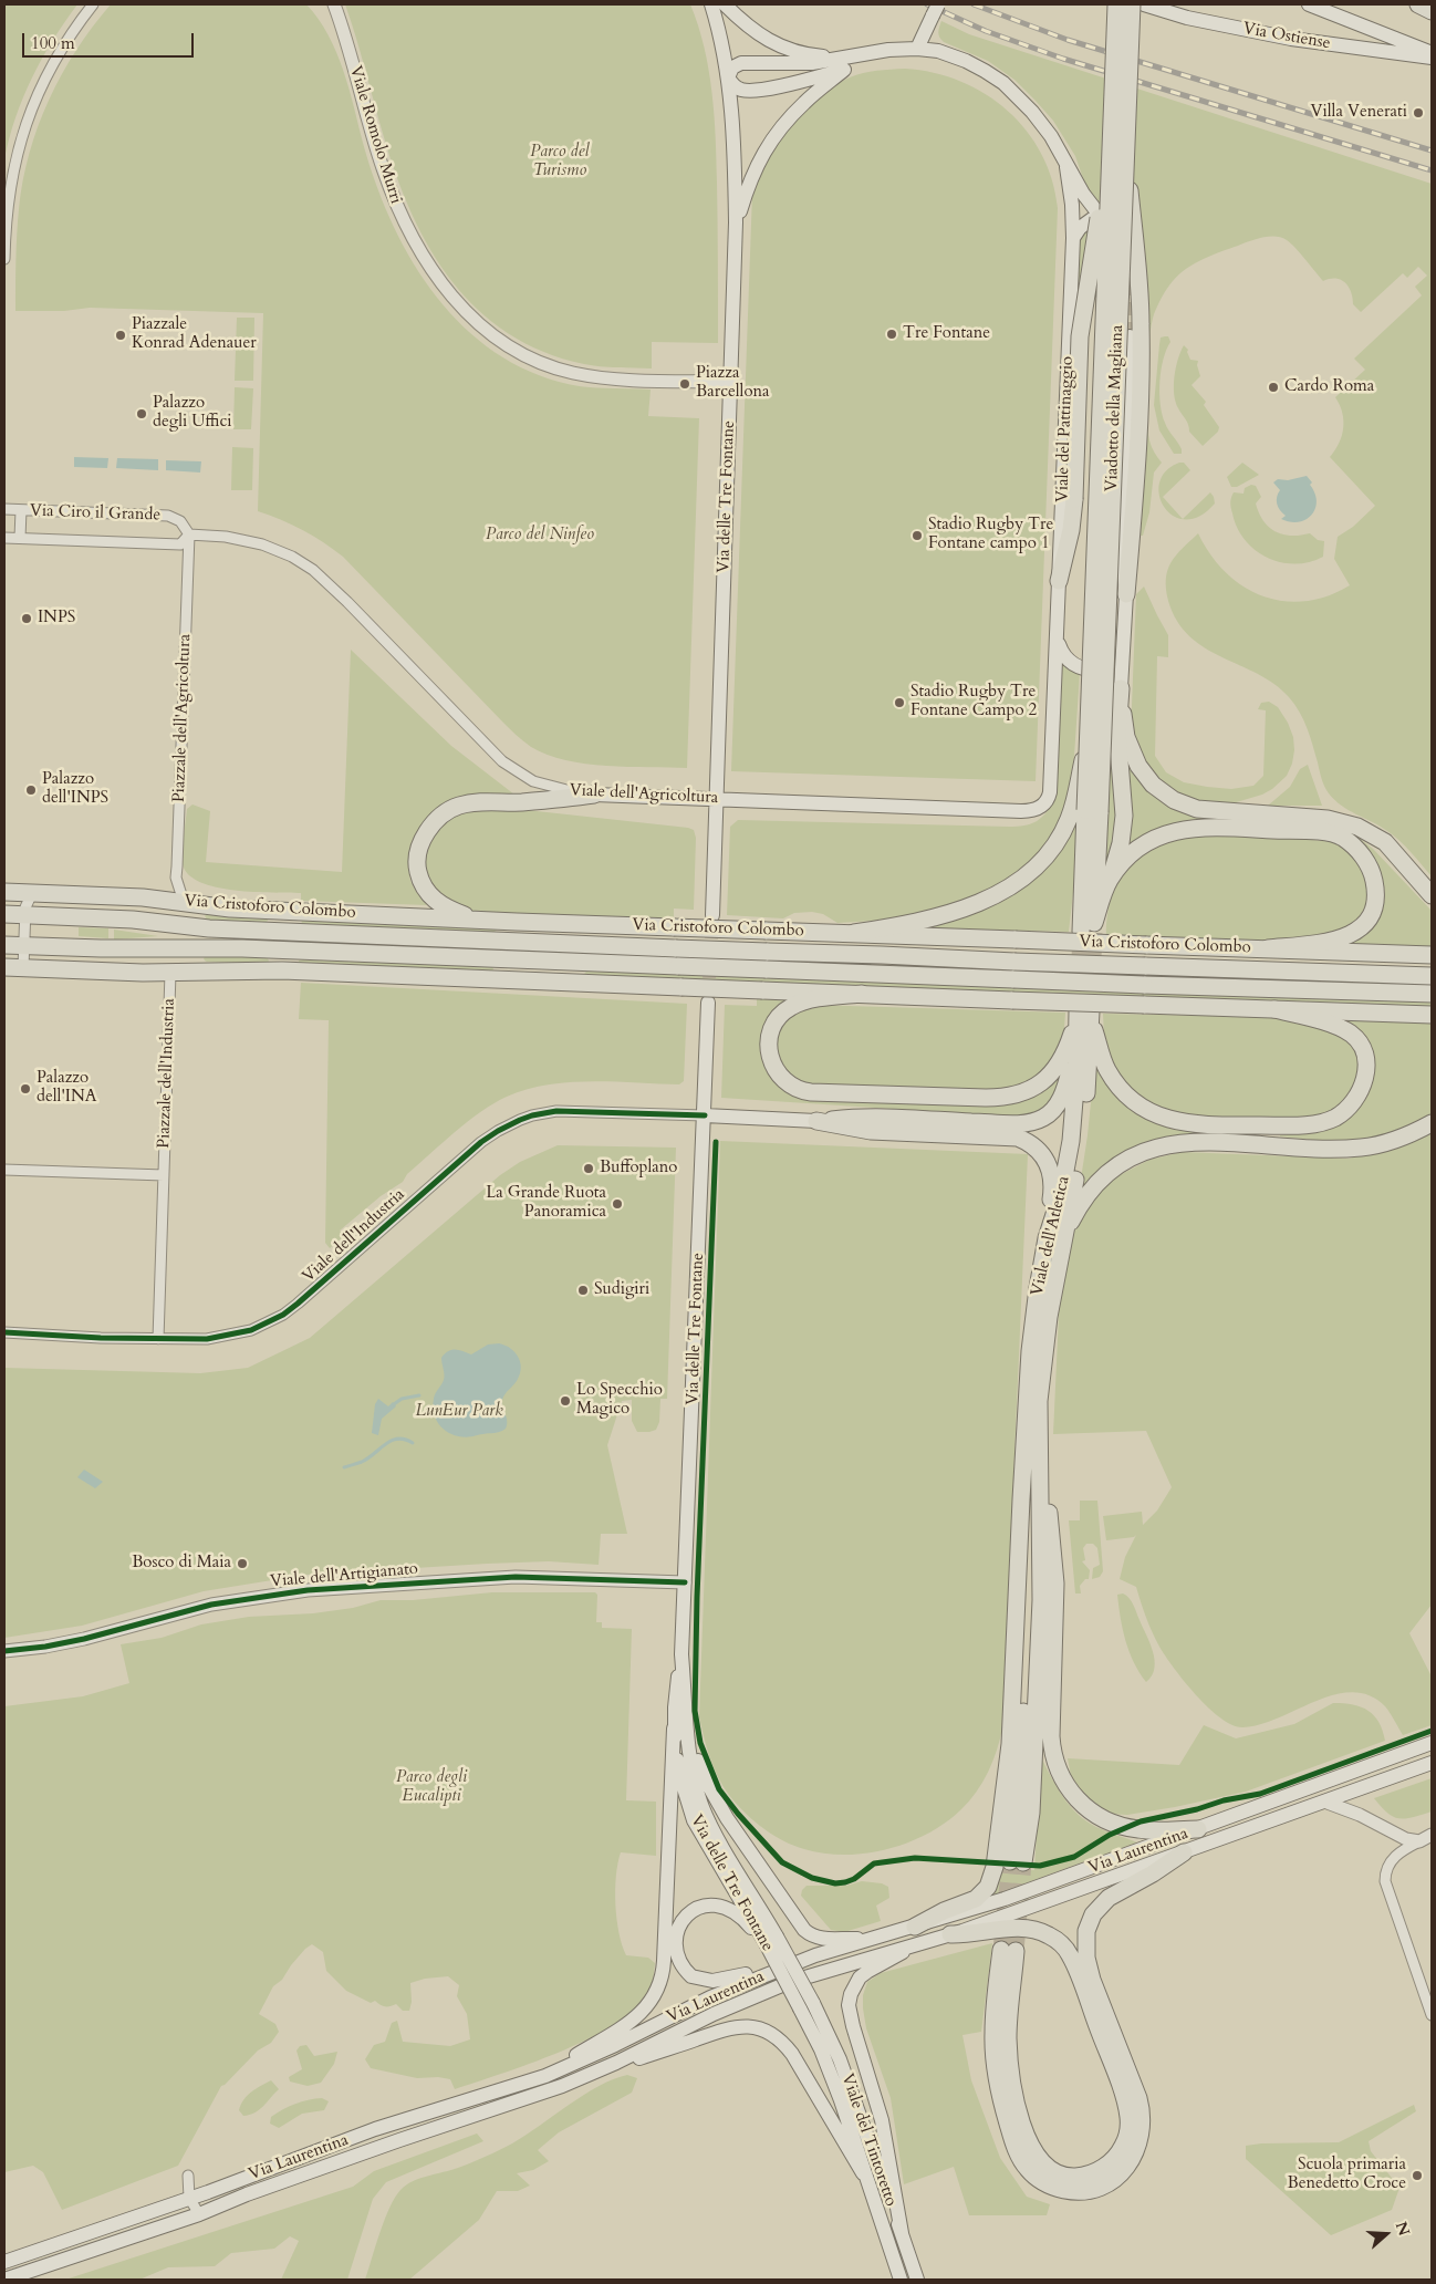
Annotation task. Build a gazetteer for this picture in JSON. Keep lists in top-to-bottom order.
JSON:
{
  "streets": {
    "main road": [
      "Via Ostiense",
      "Viadotto della Magliana",
      "Viale del Pattinaggio",
      "Via delle Tre Fontane",
      "Viale dell'Agricoltura",
      "Via Cristoforo Colombo",
      "Viale dell'Industria",
      "Viale dell'Atletica",
      "Via Laurentina",
      "Viale del Tintoretto"
    ],
    "street": [
      "Viale Romolo Murri",
      "Via Ciro il Grande",
      "Piazzale dell'Agricoltura",
      "Piazzale dell'Industria",
      "Viale dell'Artigianato"
    ]
  },
  "crossings": [
    ["Viale Romolo Murri", "Via delle Tre Fontane"],
    ["Viale del Pattinaggio", "Viale dell'Agricoltura"],
    ["Via delle Tre Fontane", "Viale dell'Agricoltura"],
    ["Via delle Tre Fontane", "Viale dell'Industria"],
    ["Via delle Tre Fontane", "Viale dell'Artigianato"],
    ["Via delle Tre Fontane", "Viale del Tintoretto"],
    ["Via Ciro il Grande", "Piazzale dell'Agricoltura"],
    ["Via Ciro il Grande", "Viale dell'Agricoltura"],
    ["Piazzale dell'Agricoltura", "Viale dell'Agricoltura"],
    ["Piazzale dell'Agricoltura", "Via Cristoforo Colombo"],
    ["Piazzale dell'Industria", "Viale dell'Industria"]
  ],
  "parks": [
    "Parco del Turismo",
    "Parco del Ninfeo",
    "LunEur Park",
    "Parco degli Eucalipti"
  ],
  "places": [
    "Villa Venerati",
    "Tre Fontane",
    "Piazzale Konrad Adenauer",
    "Piazza Barcellona",
    "Cardo Roma",
    "Palazzo degli Uffici",
    "Stadio Rugby Tre Fontane campo 1",
    "INPS",
    "Stadio Rugby Tre Fontane Campo 2",
    "Palazzo dell'INPS",
    "Palazzo dell'INA",
    "Buffoplano",
    "La Grande Ruota Panoramica",
    "Sudigiri",
    "Lo Specchio Magico",
    "Bosco di Maia",
    "Scuola primaria Benedetto Croce"
  ],
  "scale_bar": "100 m",
  "north": "right"
}
